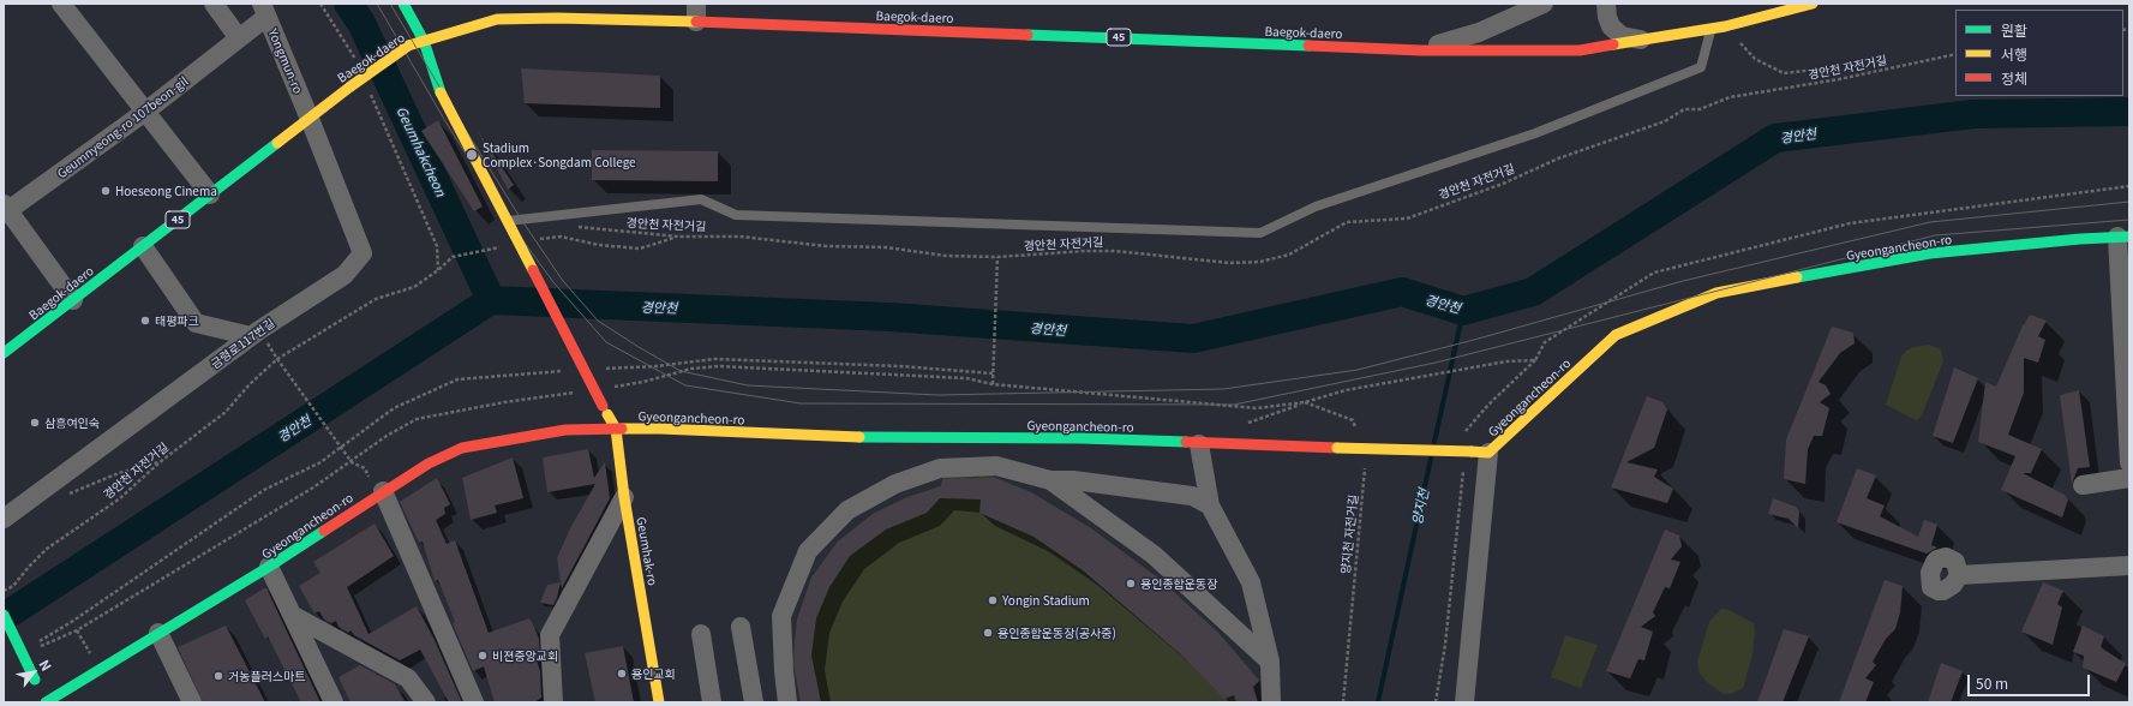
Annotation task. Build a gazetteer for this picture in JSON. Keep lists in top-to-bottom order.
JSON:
{
  "streets": {
    "main road": [
      "Baegok-daero",
      "45",
      "Gyeongancheon-ro",
      "Geumhak-ro"
    ],
    "street": ["Yongmun-ro", "Geumnyeong-ro 107beon-gil", "금령로117번길"],
    "path": ["경안천 자전거길", "양지천 자전거길"]
  },
  "crossings": [
    ["Baegok-daero", "Yongmun-ro"],
    ["Baegok-daero", "금령로117번길"],
    ["Baegok-daero", "Geumhak-ro"],
    ["Yongmun-ro", "Geumnyeong-ro 107beon-gil"],
    ["Yongmun-ro", "금령로117번길"],
    ["Gyeongancheon-ro", "Geumhak-ro"]
  ],
  "water": ["경안천", "Geumhakcheon", "양지천"],
  "places": [
    "Stadium Complex·Songdam College",
    "Hoeseong Cinema",
    "태평파크",
    "삼흥여인숙",
    "용인종합운동장",
    "Yongin Stadium",
    "용인종합운동장(공사중)",
    "비젼중앙교회",
    "용인교회",
    "거농플러스마트"
  ],
  "legend": ["원활", "서행", "정체"],
  "scale_bar": "50 m",
  "north": "top right"
}
